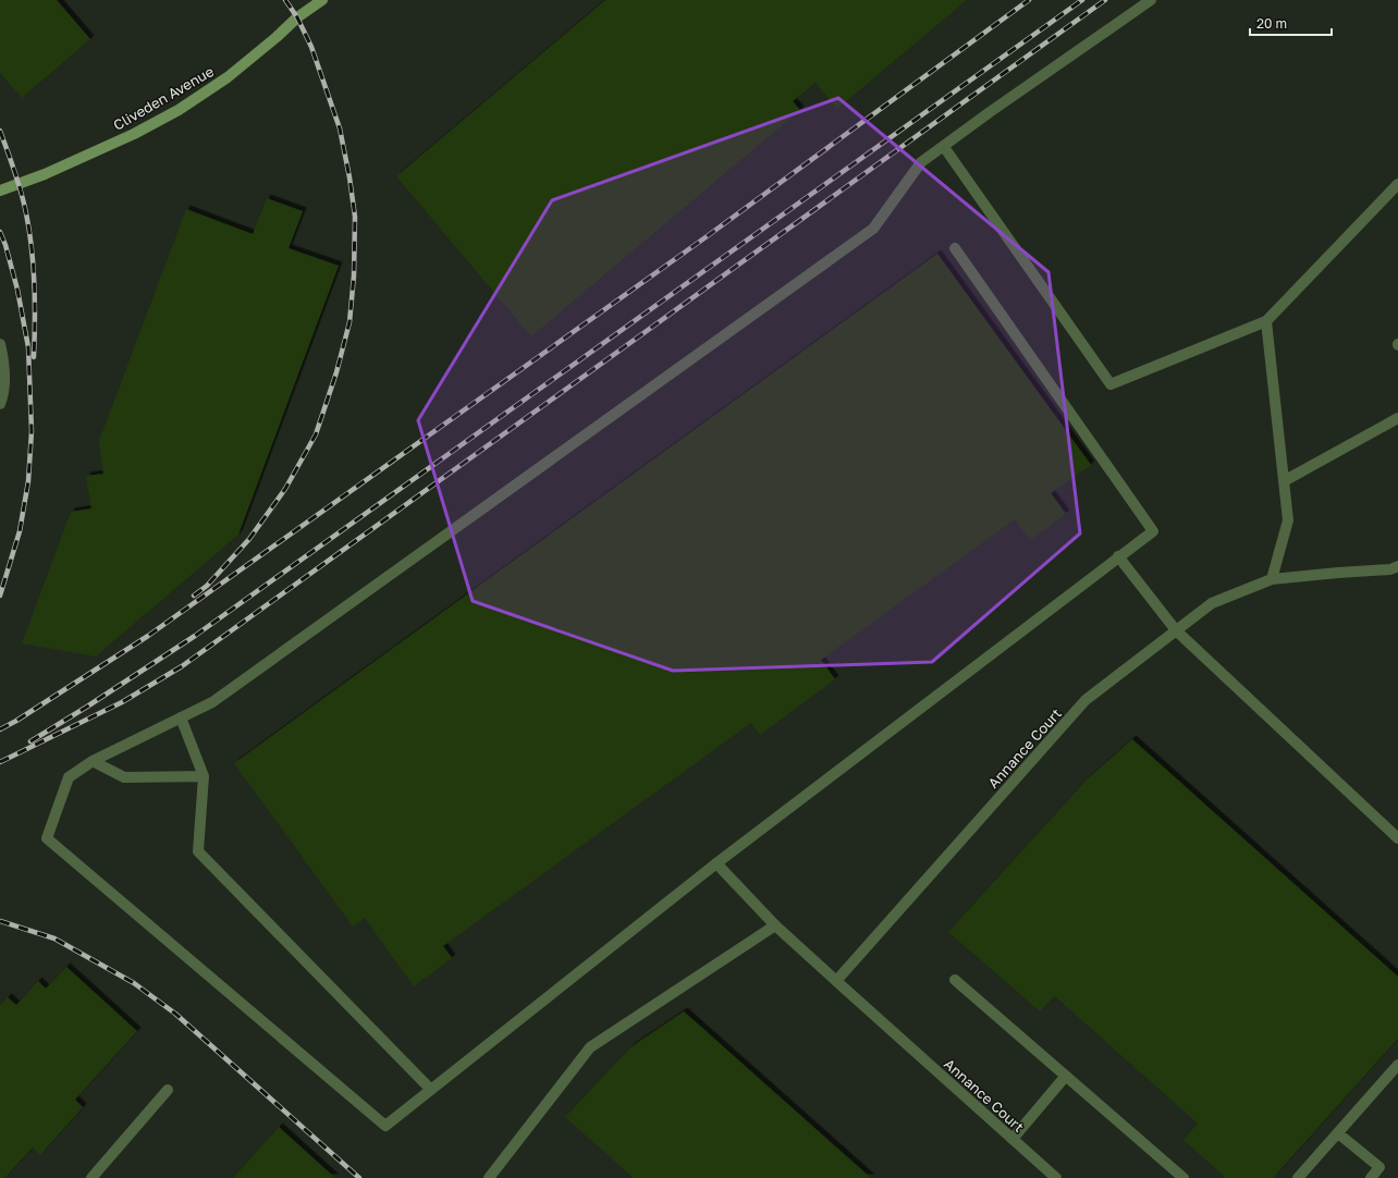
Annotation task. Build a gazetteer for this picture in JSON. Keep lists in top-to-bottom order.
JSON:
{
  "streets": {
    "street": ["Cliveden Avenue", "Annance Court"]
  },
  "scale_bar": "20 m"
}
